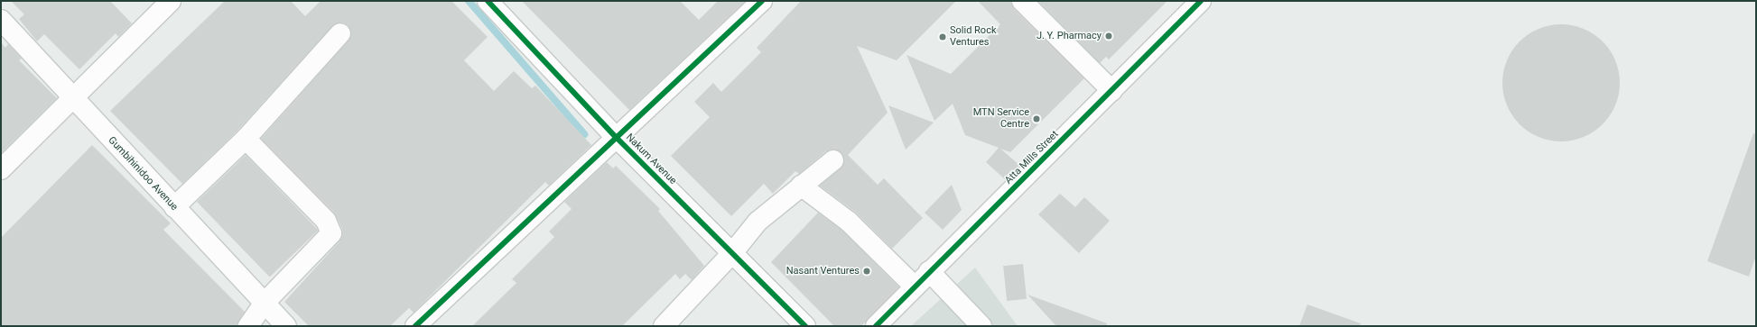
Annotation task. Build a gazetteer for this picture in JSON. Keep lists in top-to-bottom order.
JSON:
{
  "streets": {
    "street": ["Atta Mills Street", "Nakum Avenue", "Gumbihinidoo Avenue"]
  },
  "places": [
    "J. Y. Pharmacy",
    "Solid Rock Ventures",
    "MTN Service Centre",
    "Nasant Ventures"
  ]
}
